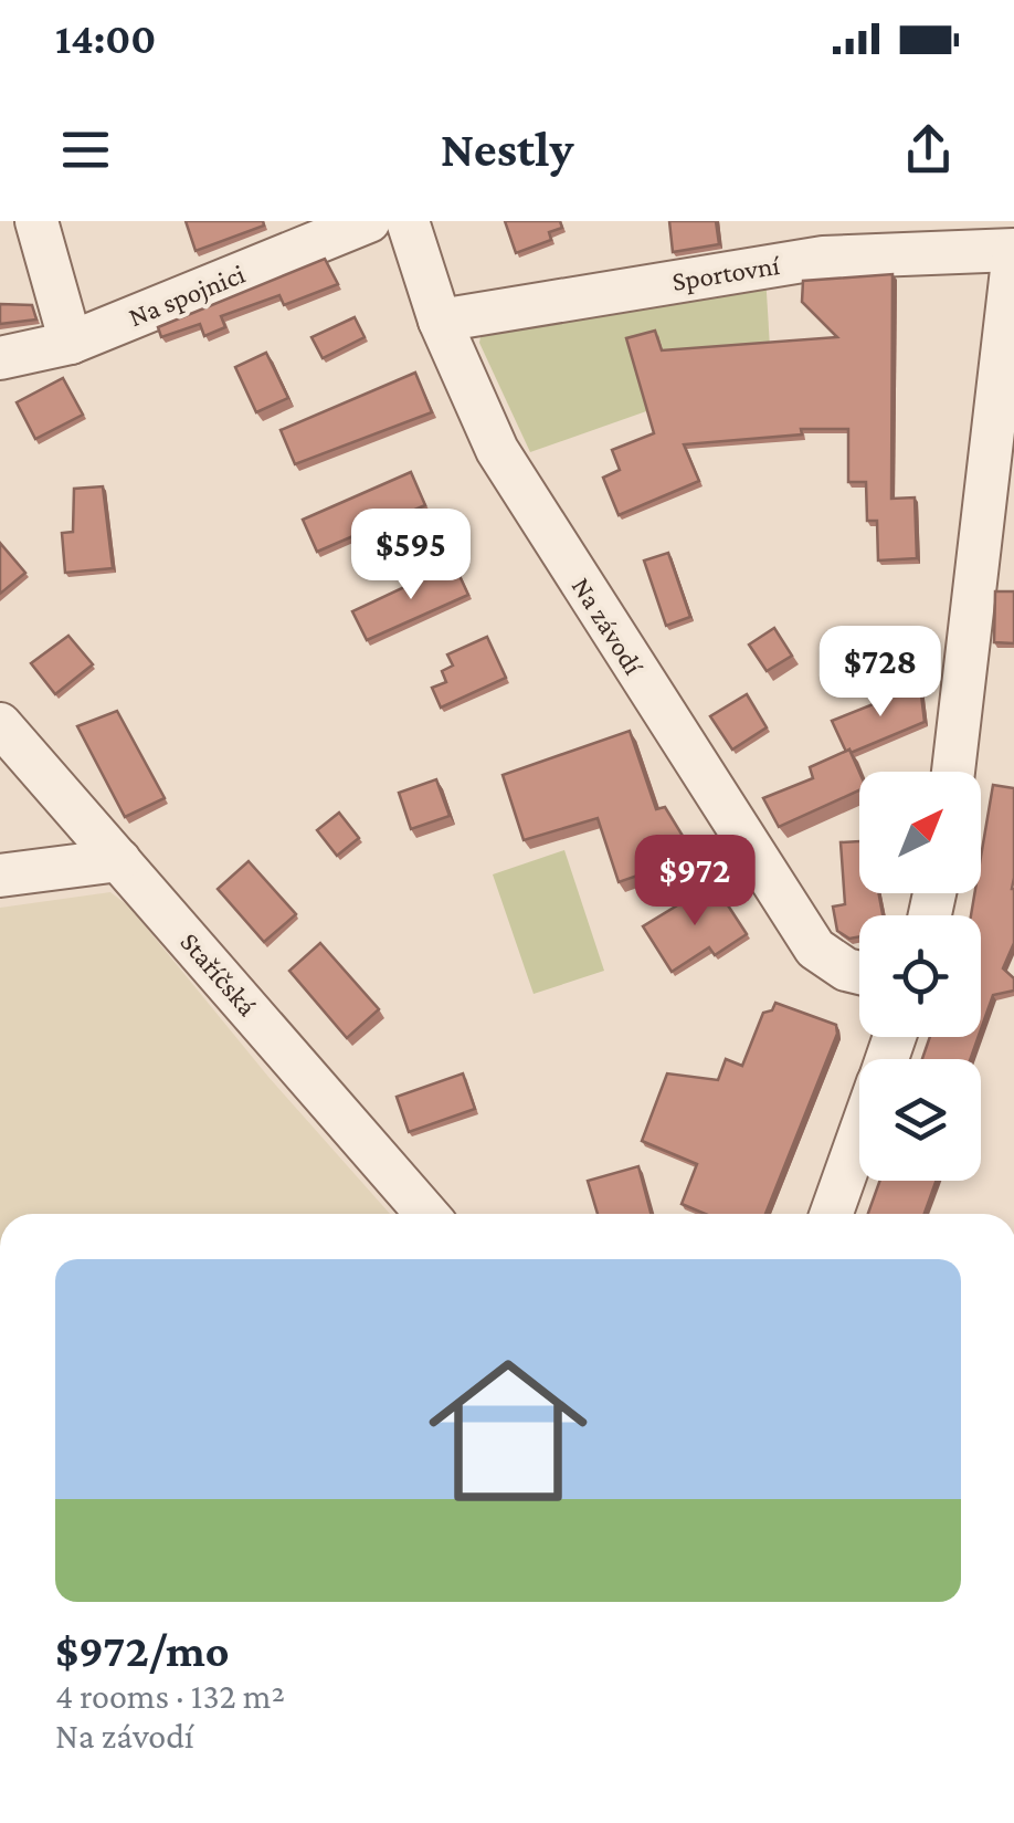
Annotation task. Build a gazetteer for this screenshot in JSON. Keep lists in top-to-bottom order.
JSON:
{
  "streets": {
    "street": [
      "Sportovní",
      "Na spojnici",
      "Na závodí",
      "Staříčská"
    ]
  },
  "crossings": [
    ["Sportovní", "Na závodí"]
  ],
  "north": "top right",
  "page": {
    "status": "14:00",
    "header": "Nestly",
    "price": ["$595", "$728", "$972"],
    "list": [
      {
        "name": "$972/mo",
        "note": "4 rooms · 132 m² · Na závodí"
      }
    ]
  }
}
